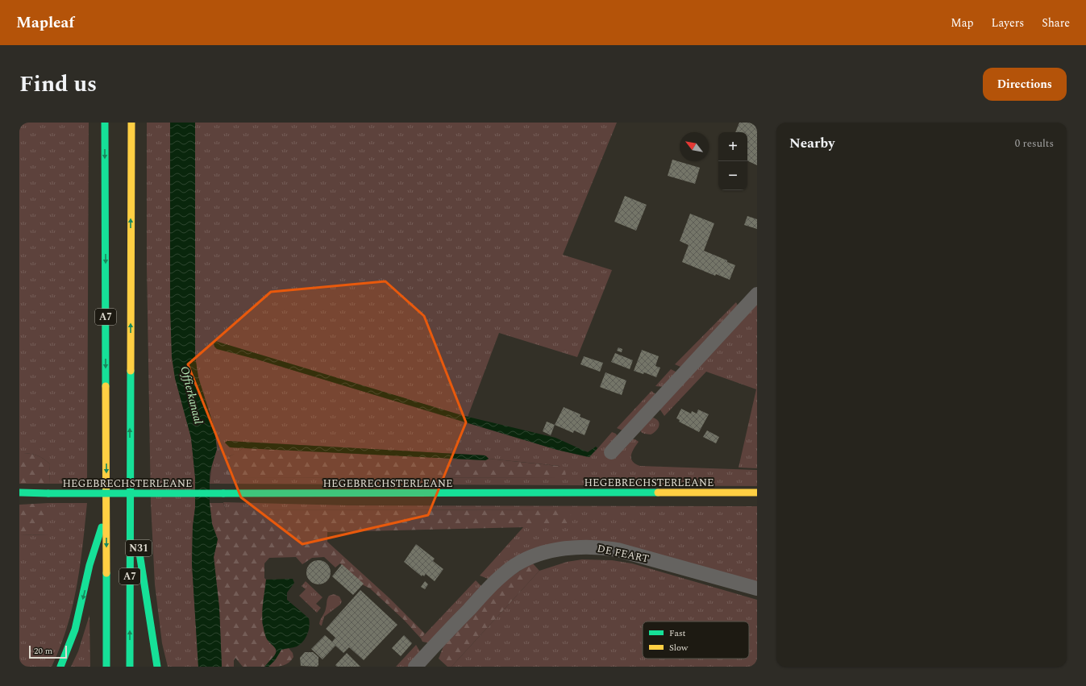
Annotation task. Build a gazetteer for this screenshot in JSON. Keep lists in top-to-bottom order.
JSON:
{
  "streets": {
    "main road": ["A7", "HEGEBRECHSTERLEANE", "N31"],
    "street": ["DE FEART"]
  },
  "crossings": [
    ["A7", "N31"]
  ],
  "water": ["Offierkanaal"],
  "legend": ["Fast", "Slow"],
  "scale_bar": "20 m",
  "north": "top left",
  "page": {
    "header": "Mapleaf",
    "nav": ["Map", "Layers", "Share"],
    "title": "Find us",
    "buttons": "Directions",
    "heading": ["Nearby", "0 results"],
    "map_buttons": ["+", "−"],
    "scale": "20 m"
  }
}
